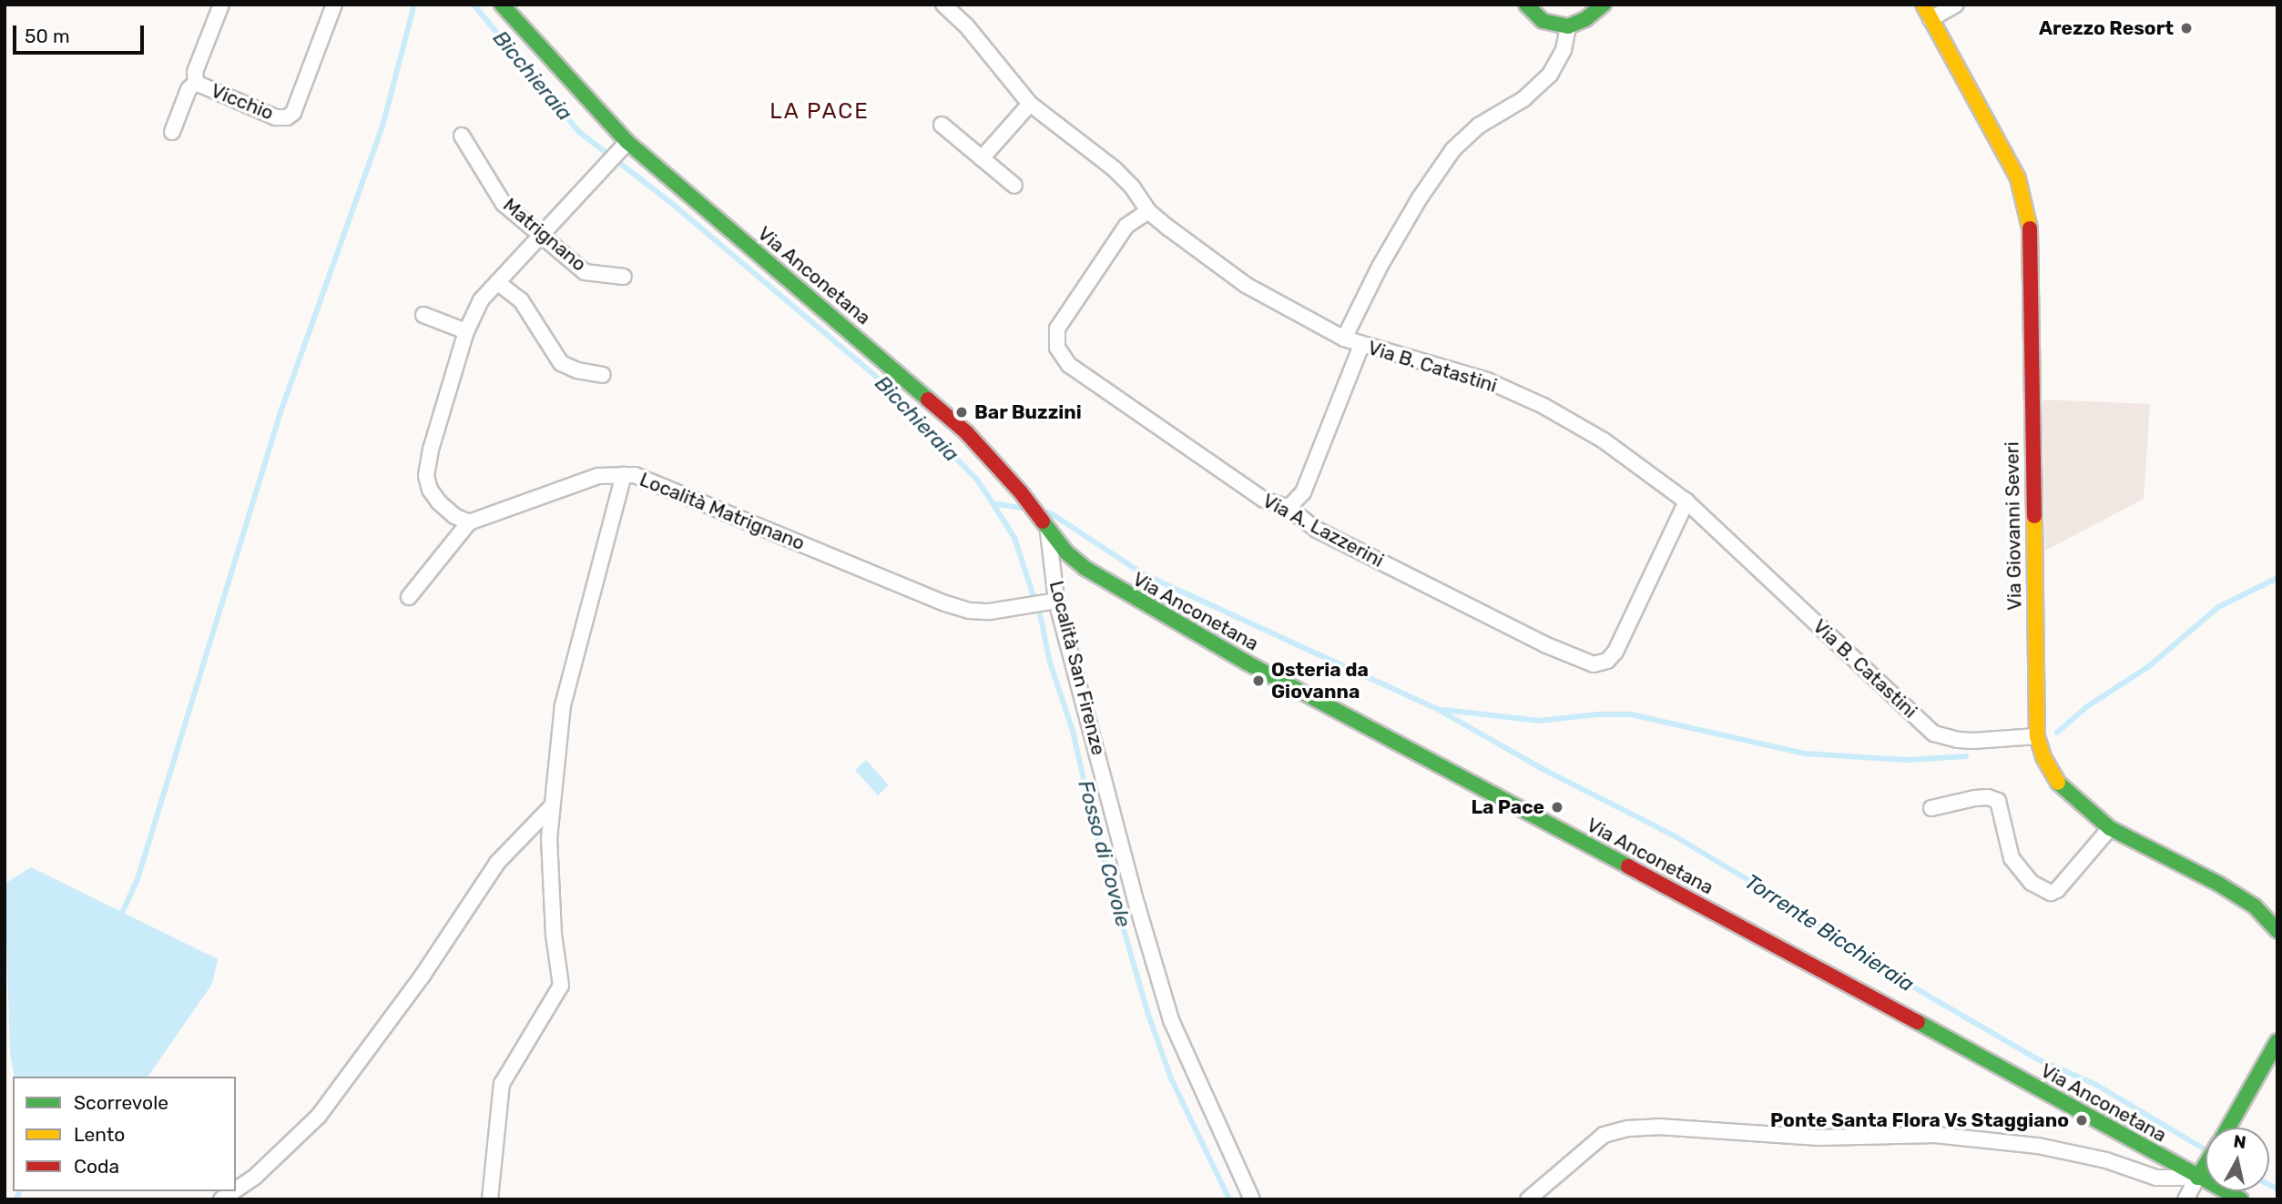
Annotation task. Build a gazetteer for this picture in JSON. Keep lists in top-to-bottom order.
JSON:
{
  "streets": {
    "main road": ["Via Anconetana", "Via Giovanni Severi"],
    "street": [
      "Vicchio",
      "Matrignano",
      "Via B. Catastini",
      "Località Matrignano",
      "Via A. Lazzerini",
      "Località San Firenze"
    ]
  },
  "crossings": [
    ["Via Anconetana", "Località San Firenze"],
    ["Via B. Catastini", "Via Giovanni Severi"],
    ["Via B. Catastini", "Via A. Lazzerini"],
    ["Località Matrignano", "Località San Firenze"]
  ],
  "districts": ["LA PACE"],
  "water": ["Bicchieraia", "Fosso di Covole", "Torrente Bicchieraia"],
  "places": [
    "Arezzo Resort",
    "Bar Buzzini",
    "Osteria da Giovanna",
    "La Pace",
    "Ponte Santa Flora Vs Staggiano"
  ],
  "legend": ["Scorrevole", "Lento", "Coda"],
  "scale_bar": "50 m",
  "north": "top"
}
